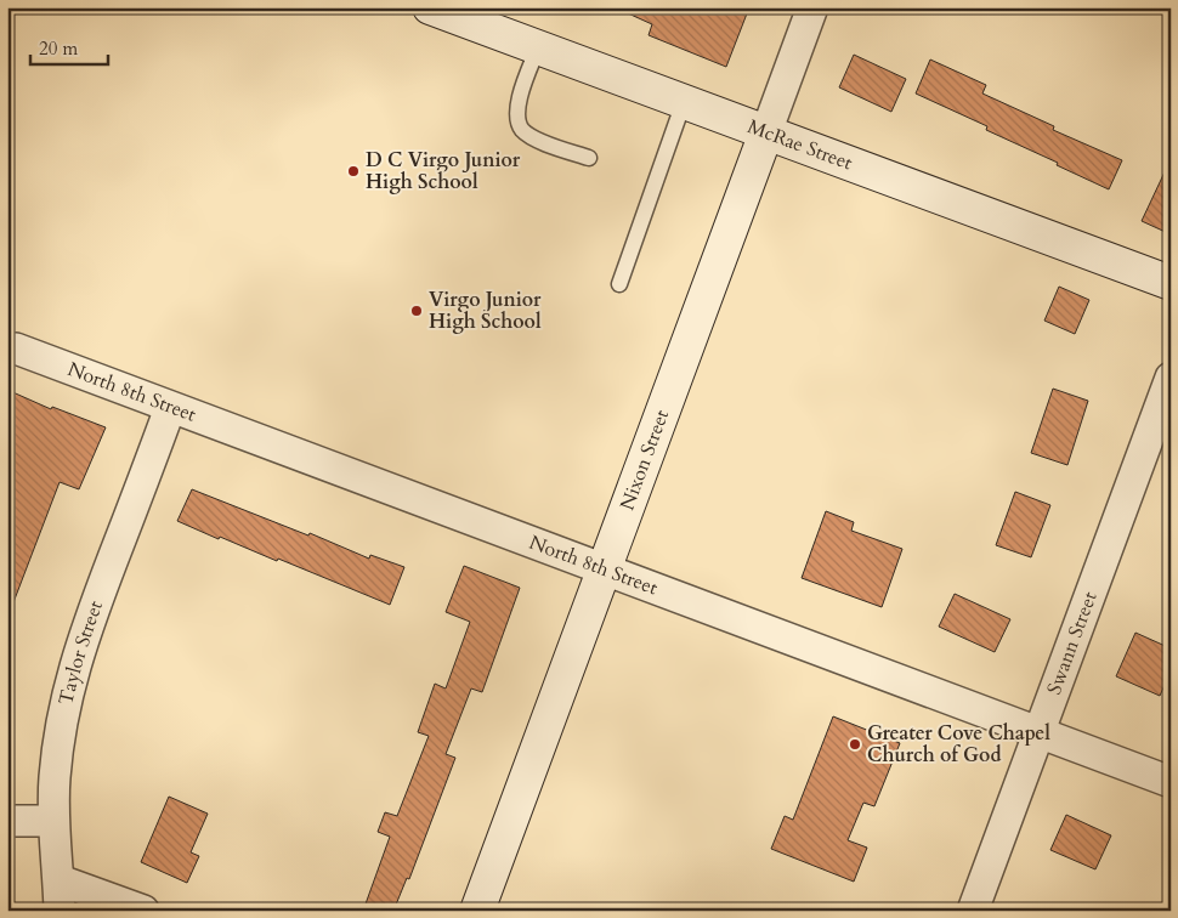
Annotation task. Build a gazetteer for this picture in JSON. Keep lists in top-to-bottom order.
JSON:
{
  "streets": {
    "street": [
      "McRae Street",
      "North 8th Street",
      "Nixon Street",
      "Swann Street",
      "Taylor Street"
    ]
  },
  "crossings": [
    ["McRae Street", "Nixon Street"],
    ["North 8th Street", "Nixon Street"],
    ["North 8th Street", "Swann Street"],
    ["North 8th Street", "Taylor Street"]
  ],
  "places": ["D C Virgo Junior High School", "Virgo Junior High School", "Greater Cove Chapel Church of God"],
  "scale_bar": "20 m"
}
